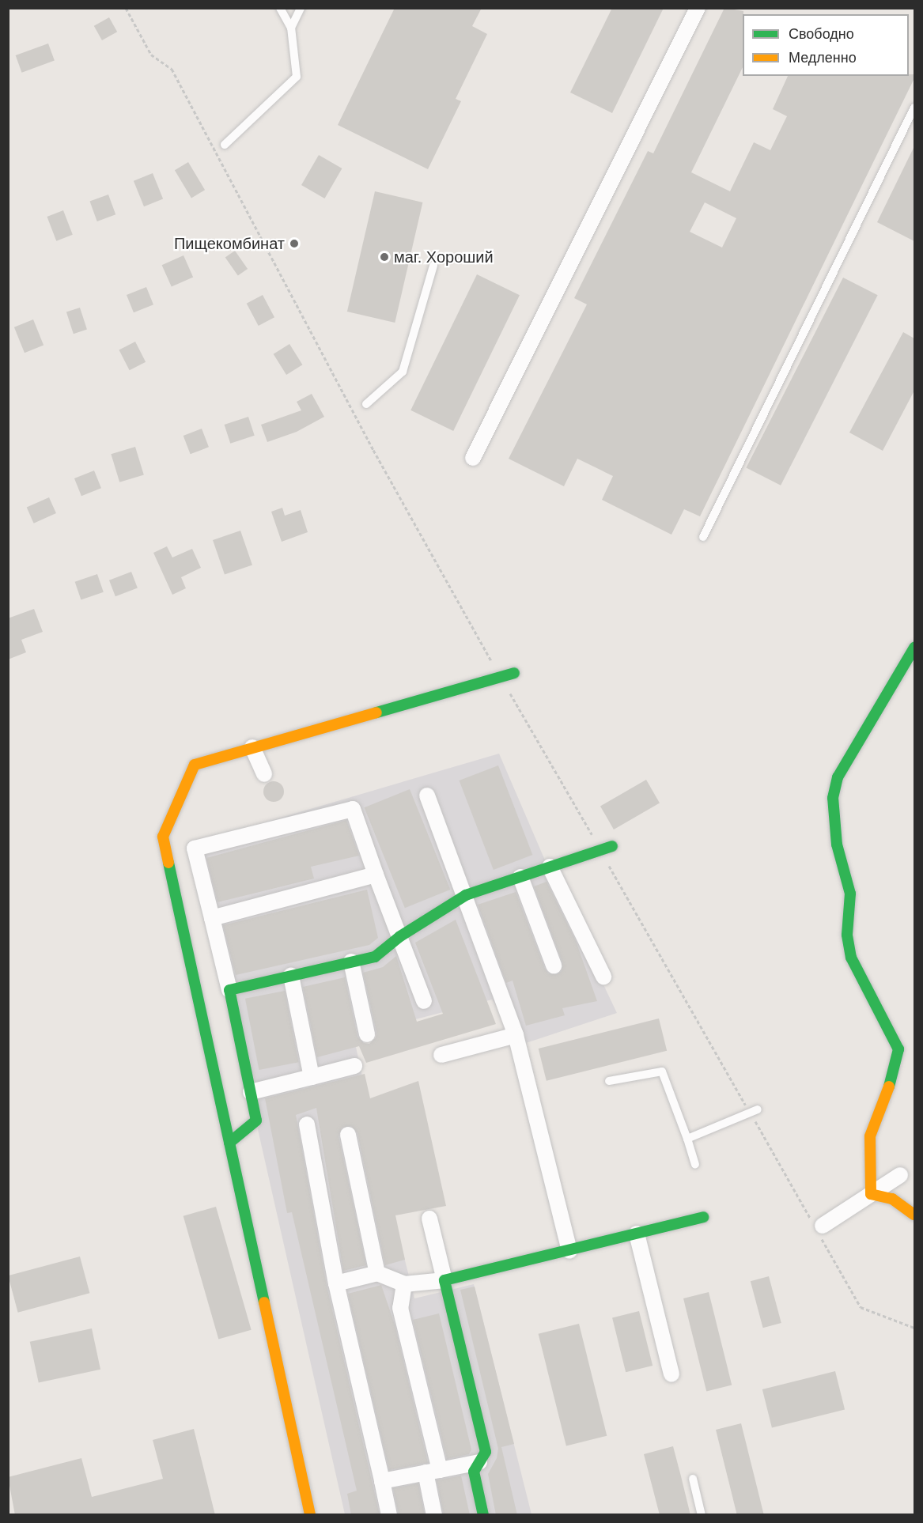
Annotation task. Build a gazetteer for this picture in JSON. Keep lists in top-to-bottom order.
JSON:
{
  "places": ["Пищекомбинат", "маг. Хороший"],
  "legend": ["Свободно", "Медленно"]
}
